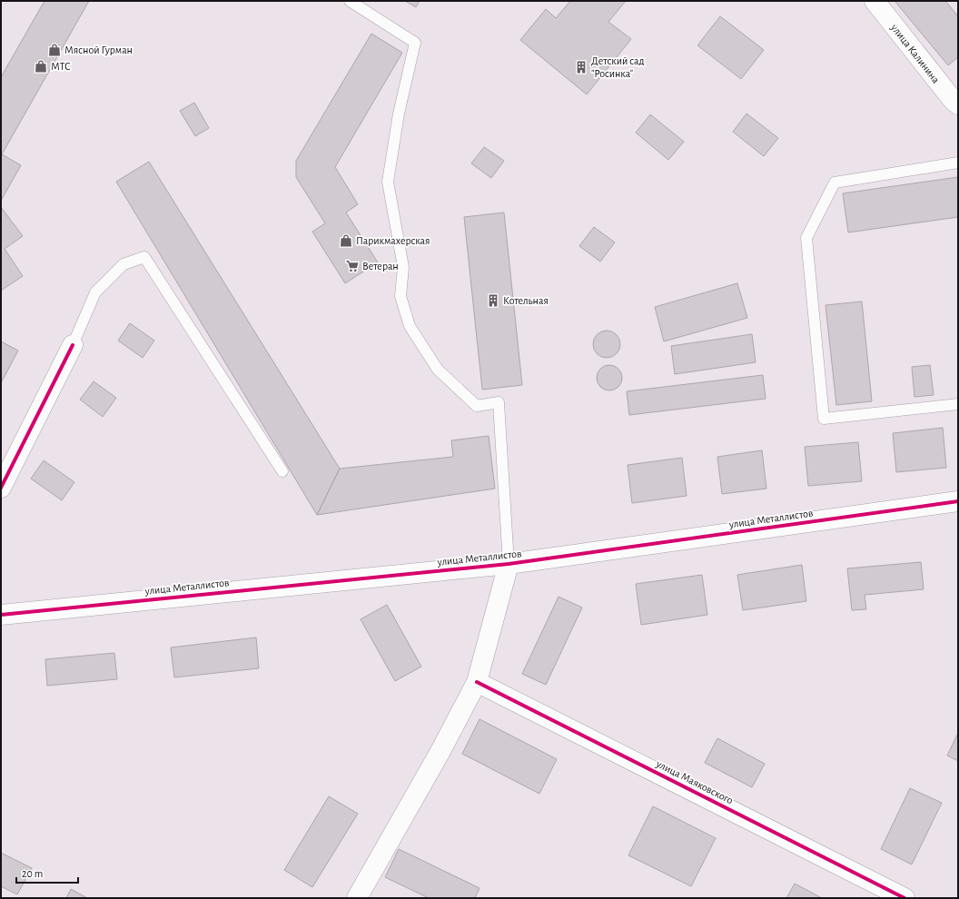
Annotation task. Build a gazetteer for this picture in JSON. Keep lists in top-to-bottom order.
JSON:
{
  "streets": {
    "street": ["улица Калинина", "улица Металлистов", "улица Маяковского"]
  },
  "places": {
    "shop": ["Мясной Гурман", "МТС", "Парикмахерская"],
    "building": ["Детский сад \"Росинка\"", "Котельная"],
    "supermarket": ["Ветеран"]
  },
  "scale_bar": "20 m"
}
